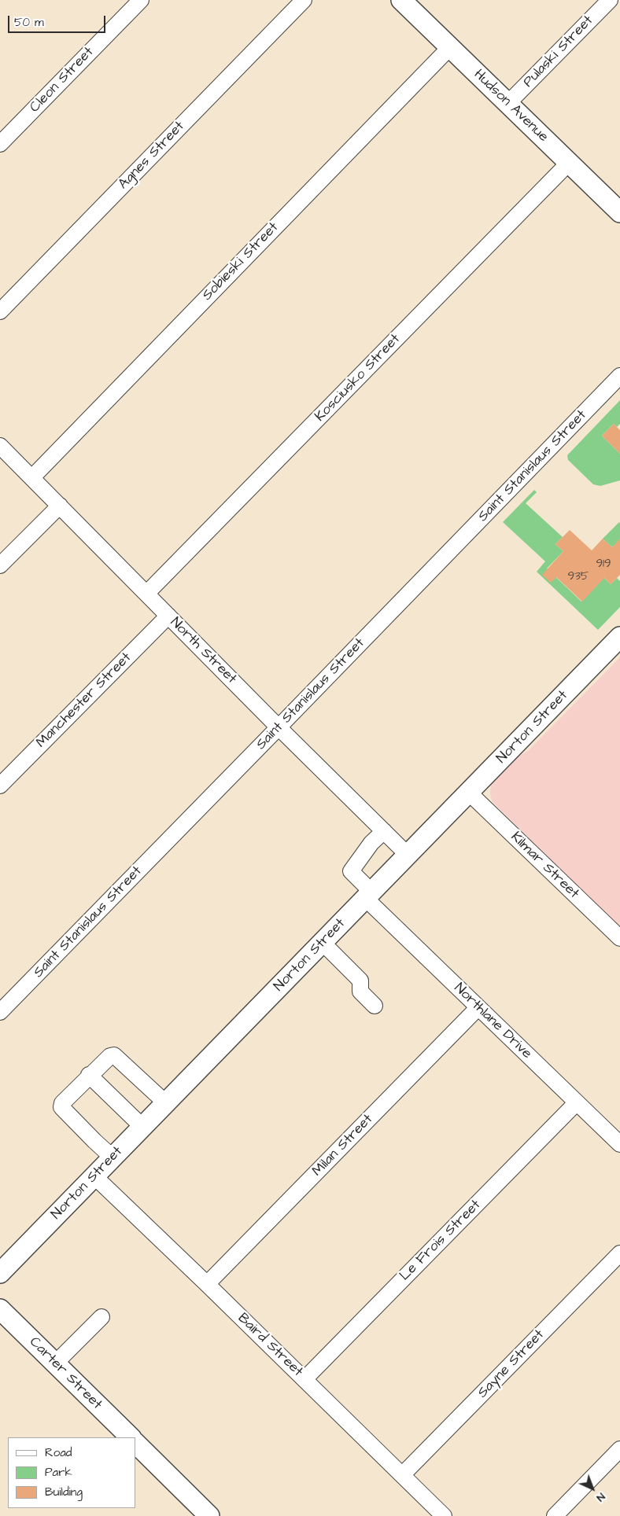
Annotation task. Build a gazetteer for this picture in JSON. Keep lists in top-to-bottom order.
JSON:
{
  "streets": {
    "main road": ["Hudson Avenue", "Norton Street", "Carter Street"],
    "street": [
      "Pulaski Street",
      "Cleon Street",
      "Agnes Street",
      "Sobieski Street",
      "Kosciusko Street",
      "Saint Stanislaus Street",
      "North Street",
      "Manchester Street",
      "Kilmar Street",
      "Northlane Drive",
      "Milan Street",
      "Le Frois Street",
      "Baird Street",
      "Sayne Street"
    ]
  },
  "crossings": [
    ["Pulaski Street", "Hudson Avenue"],
    ["Hudson Avenue", "Sobieski Street"],
    ["Hudson Avenue", "Kosciusko Street"],
    ["Sobieski Street", "North Street"],
    ["Kosciusko Street", "North Street"],
    ["Saint Stanislaus Street", "North Street"],
    ["North Street", "Manchester Street"],
    ["North Street", "Norton Street"],
    ["North Street", "Northlane Drive"],
    ["Norton Street", "Kilmar Street"],
    ["Norton Street", "Northlane Drive"],
    ["Norton Street", "Baird Street"],
    ["Northlane Drive", "Milan Street"],
    ["Northlane Drive", "Le Frois Street"],
    ["Milan Street", "Baird Street"],
    ["Le Frois Street", "Baird Street"],
    ["Baird Street", "Sayne Street"]
  ],
  "house_numbers": ["919", "935"],
  "legend": ["Road", "Park", "Building"],
  "scale_bar": "50 m",
  "north": "bottom right"
}
